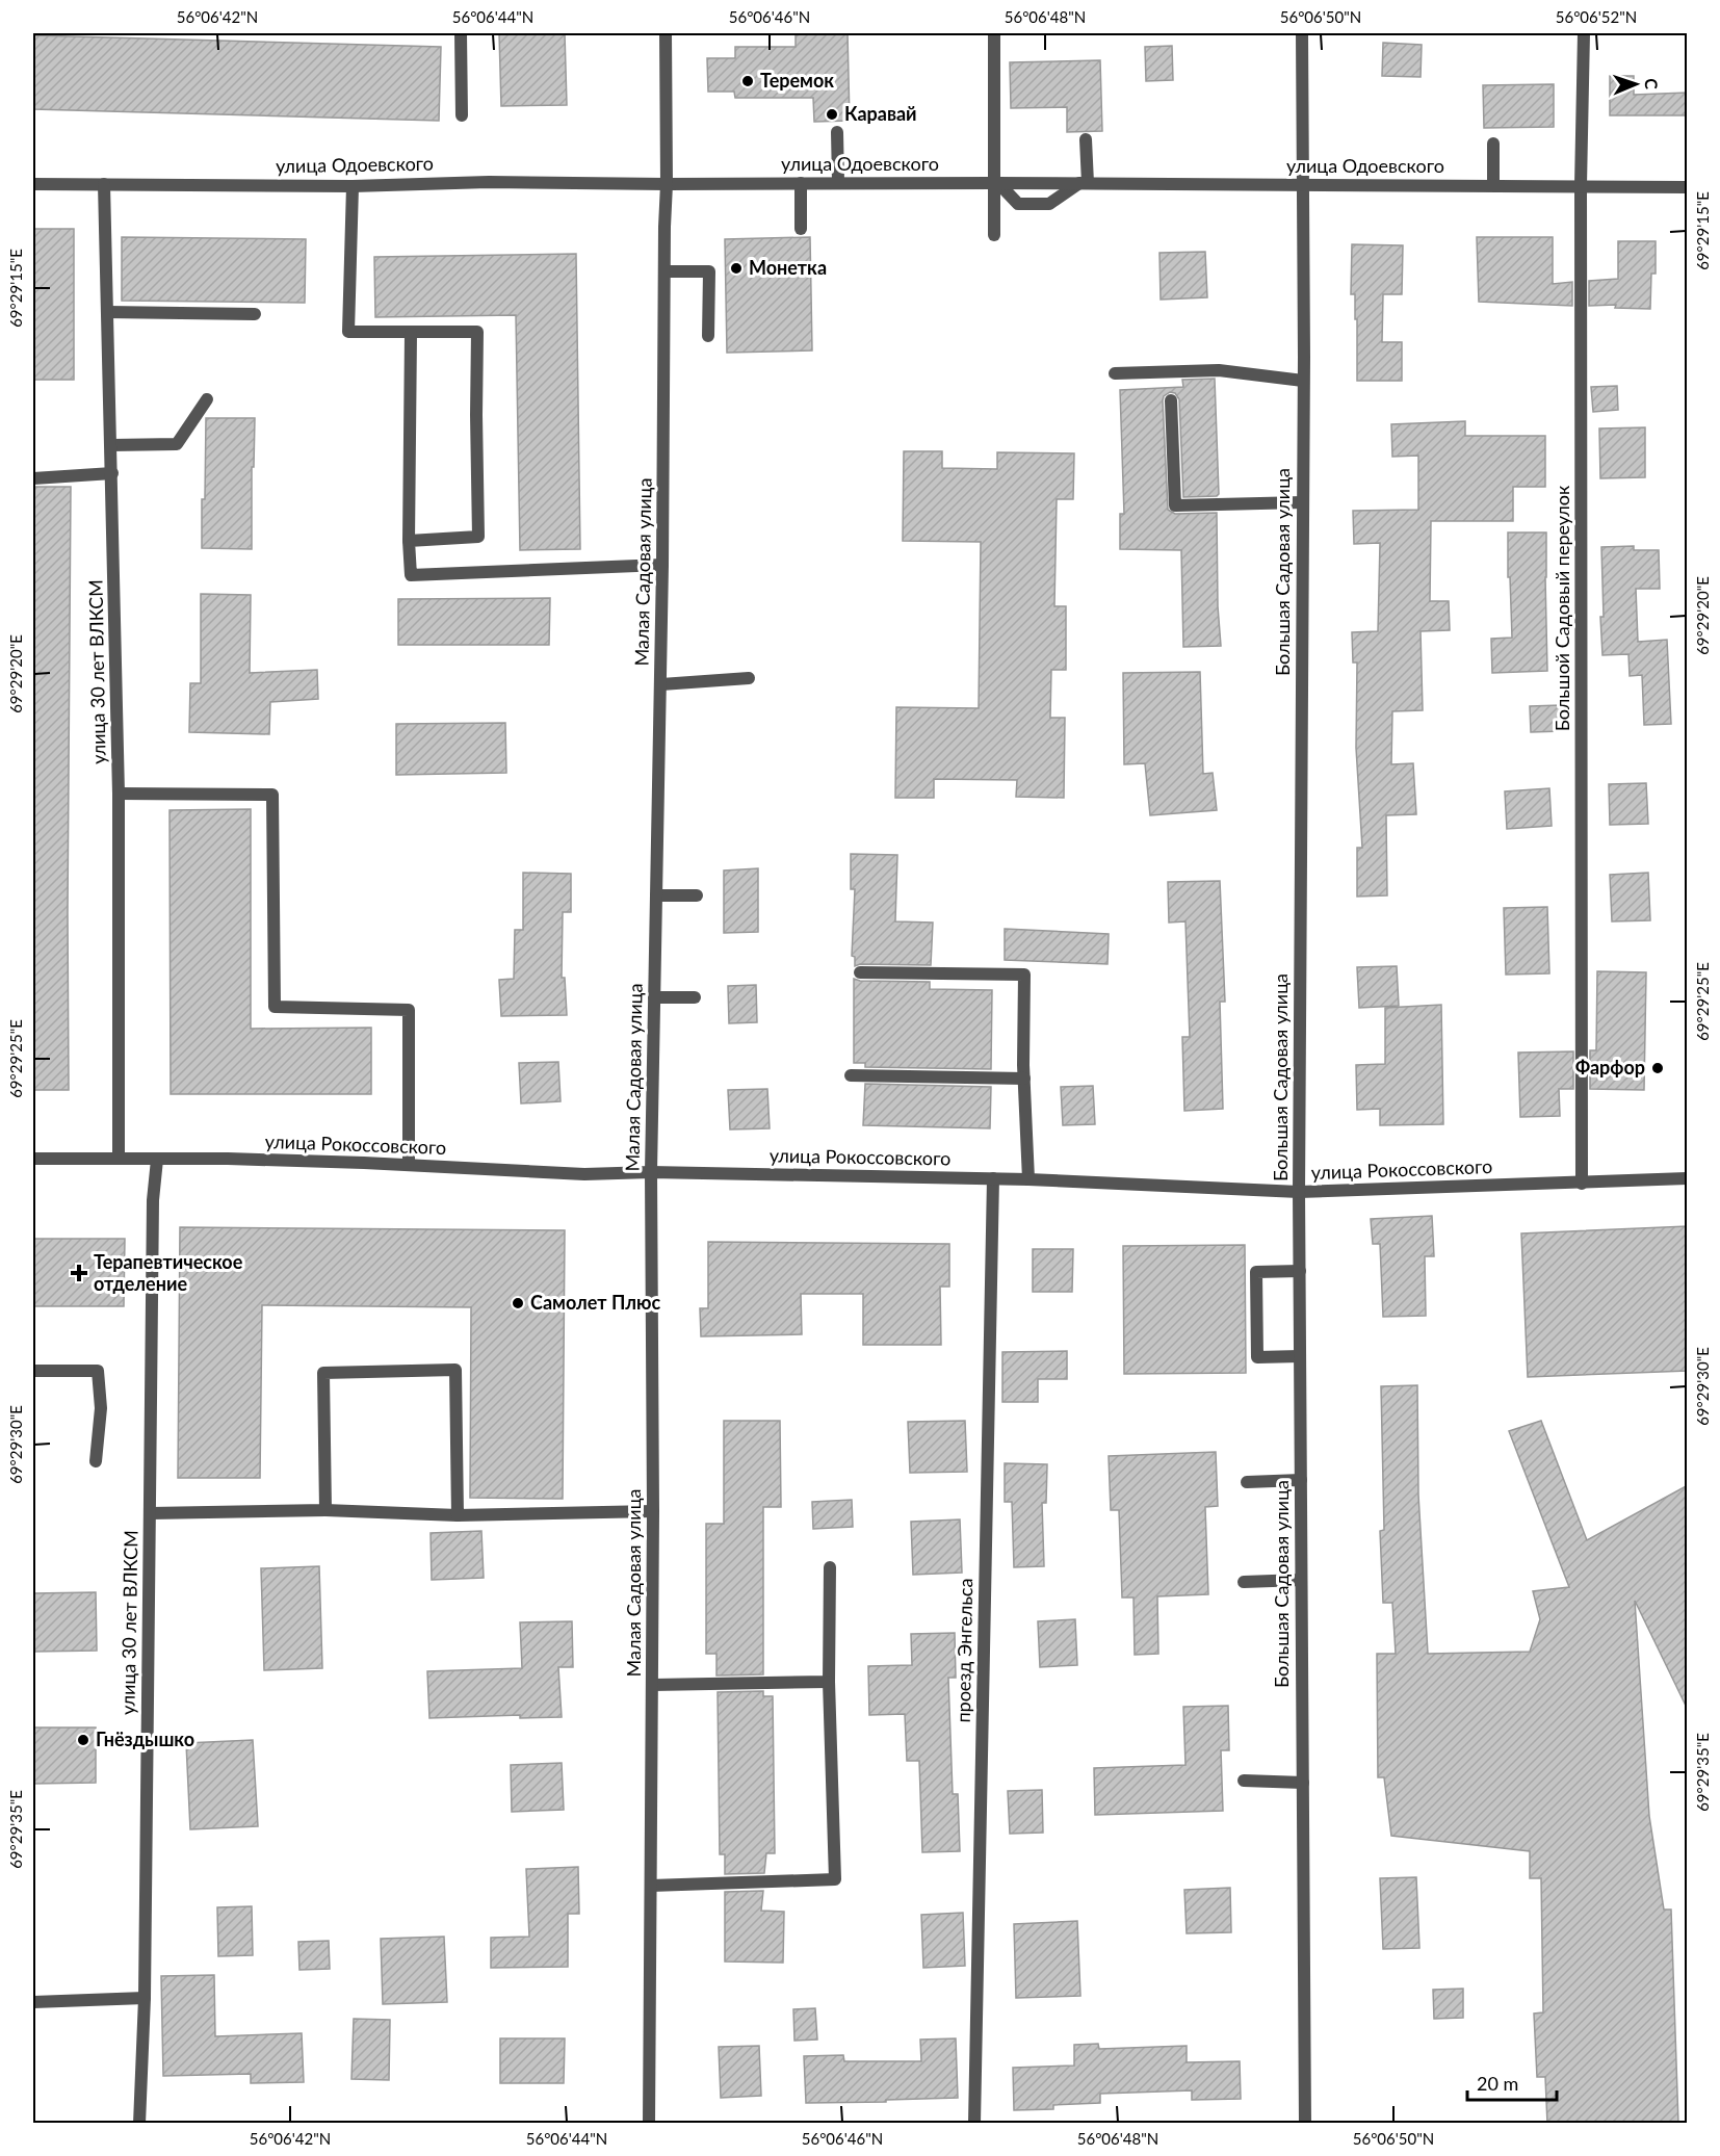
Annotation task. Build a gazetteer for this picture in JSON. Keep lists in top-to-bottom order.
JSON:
{
  "streets": {
    "street": [
      "улица Одоевского",
      "Малая Садовая улица",
      "Большая Садовая улица",
      "Большой Садовый переулок",
      "улица 30 лет ВЛКСМ",
      "улица Рокоссовского",
      "проезд Энгельса"
    ]
  },
  "crossings": [
    ["улица Одоевского", "Малая Садовая улица"],
    ["улица Одоевского", "Большая Садовая улица"],
    ["улица Одоевского", "Большой Садовый переулок"],
    ["улица Одоевского", "улица 30 лет ВЛКСМ"],
    ["Малая Садовая улица", "улица Рокоссовского"],
    ["Большая Садовая улица", "улица Рокоссовского"],
    ["Большой Садовый переулок", "улица Рокоссовского"],
    ["улица 30 лет ВЛКСМ", "улица Рокоссовского"],
    ["улица Рокоссовского", "проезд Энгельса"]
  ],
  "places": {
    "other": [
      "Теремок",
      "Каравай",
      "Монетка",
      "Фарфор",
      "Самолет Плюс",
      "Гнёздышко"
    ],
    "health": ["Терапевтическое отделение"]
  },
  "scale_bar": "20 m",
  "north": "right",
  "coordinates": [
    "56°06'42\"N",
    "56°06'44\"N",
    "56°06'46\"N",
    "56°06'48\"N",
    "56°06'50\"N",
    "56°06'52\"N",
    "69°29'15\"E",
    "69°29'20\"E",
    "69°29'25\"E",
    "69°29'30\"E",
    "69°29'35\"E"
  ]
}
